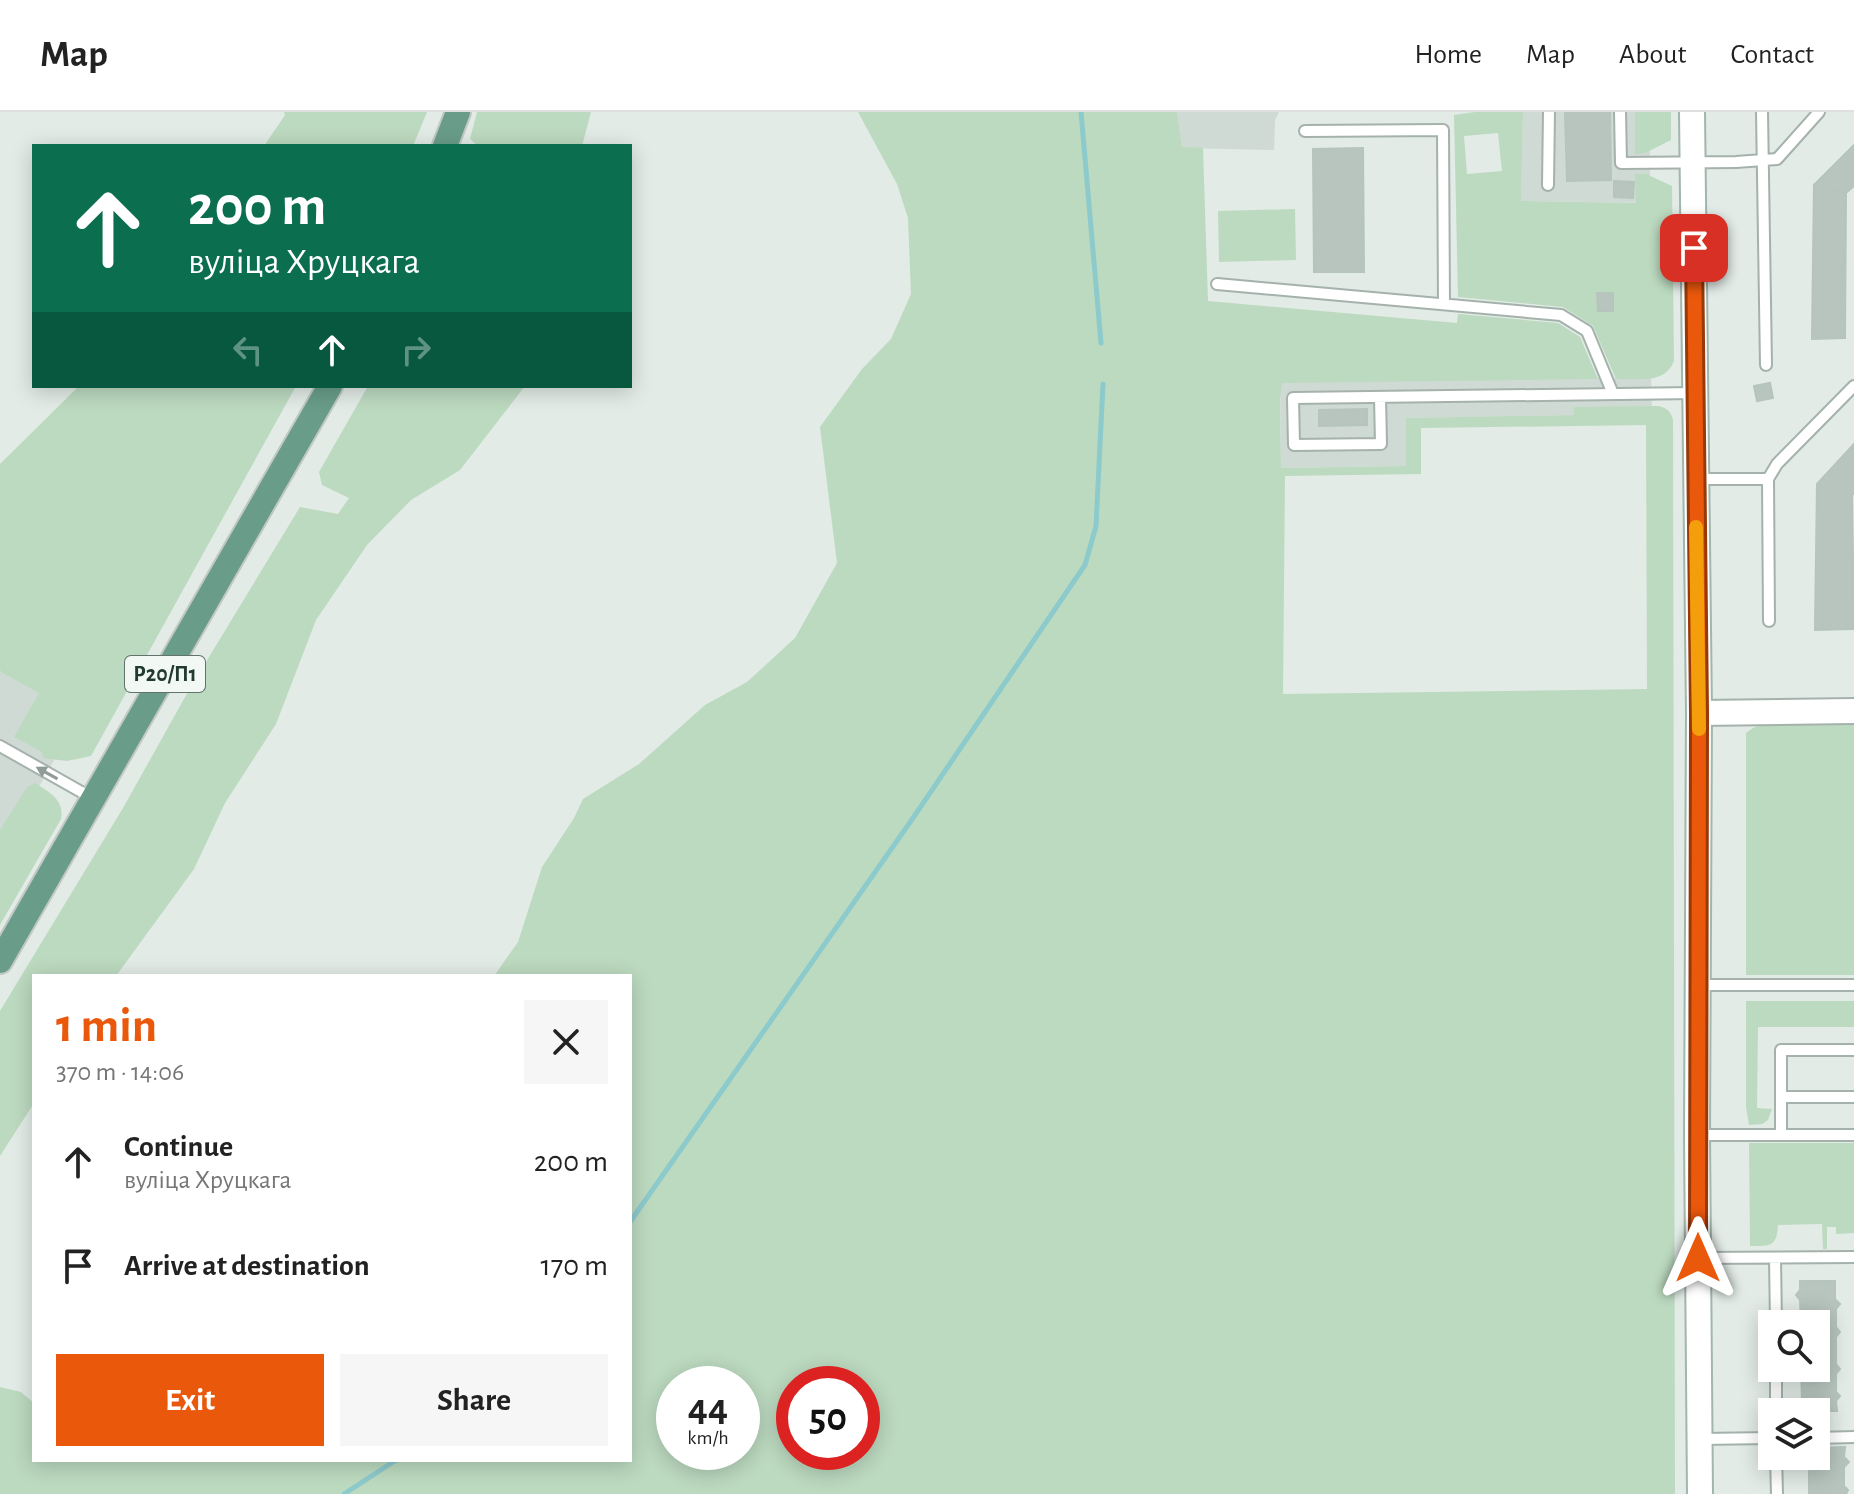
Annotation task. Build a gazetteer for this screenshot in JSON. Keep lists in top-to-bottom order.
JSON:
{
  "streets": {
    "main road": ["Р20/П1"]
  },
  "page": {
    "header": "Map",
    "nav": [
      "Home",
      "Map",
      "About",
      "Contact"
    ],
    "turn": ["200 m", "вуліца Хруцкага"],
    "heading": ["1 min", "370 m · 14:06"],
    "list": [
      {
        "name": "Continue",
        "note": "вуліца Хруцкага",
        "value": "200 m"
      },
      {
        "name": "Arrive at destination",
        "value": "170 m"
      }
    ],
    "buttons": ["Exit", "Share"],
    "speed": "44 km/h",
    "limit": "50"
  }
}
